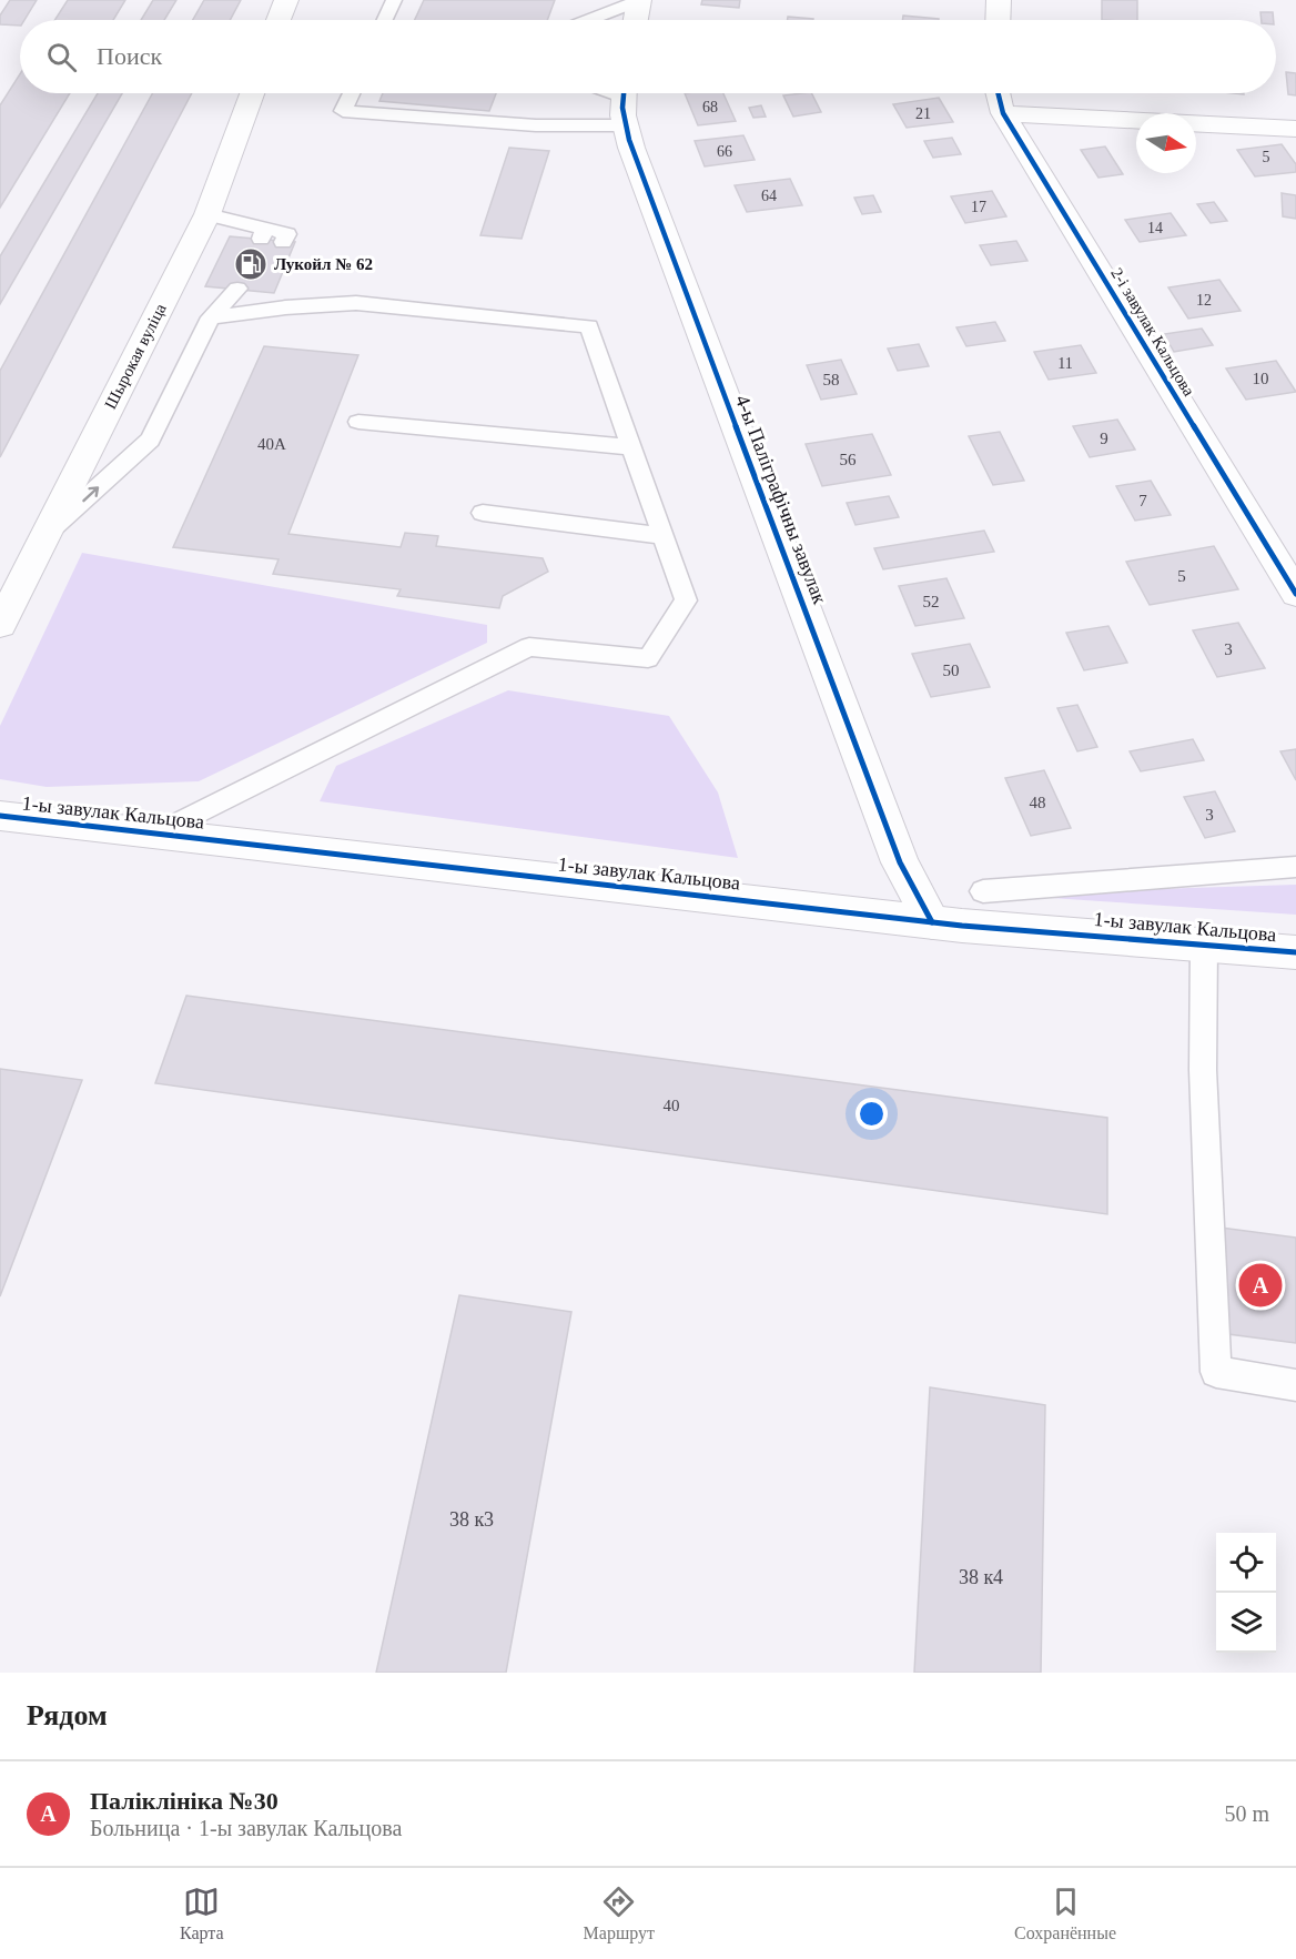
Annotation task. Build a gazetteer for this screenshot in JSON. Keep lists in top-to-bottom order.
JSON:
{
  "streets": {
    "street": [
      "2-і завулак Кальцова",
      "Шырокая вуліца",
      "4-ы Паліграфічны завулак",
      "1-ы завулак Кальцова"
    ]
  },
  "crossings": [
    ["4-ы Паліграфічны завулак", "1-ы завулак Кальцова"]
  ],
  "places": {
    "fuel station": ["Лукойл № 62"]
  },
  "house_numbers": [
    "68",
    "21",
    "66",
    "5",
    "64",
    "17",
    "14",
    "12",
    "11",
    "10",
    "58",
    "9",
    "40А",
    "56",
    "7",
    "5",
    "52",
    "3",
    "50",
    "48",
    "3",
    "40",
    "38 к3",
    "38 к4"
  ],
  "north": "right",
  "page": {
    "search": "Поиск",
    "pins": "A",
    "heading": "Рядом",
    "list": [
      {
        "mark": "A",
        "name": "Паліклініка №30",
        "note": "Больница · 1-ы завулак Кальцова",
        "value": "50 m"
      }
    ],
    "nav": ["Карта", "Маршрут", "Сохранённые"]
  }
}
